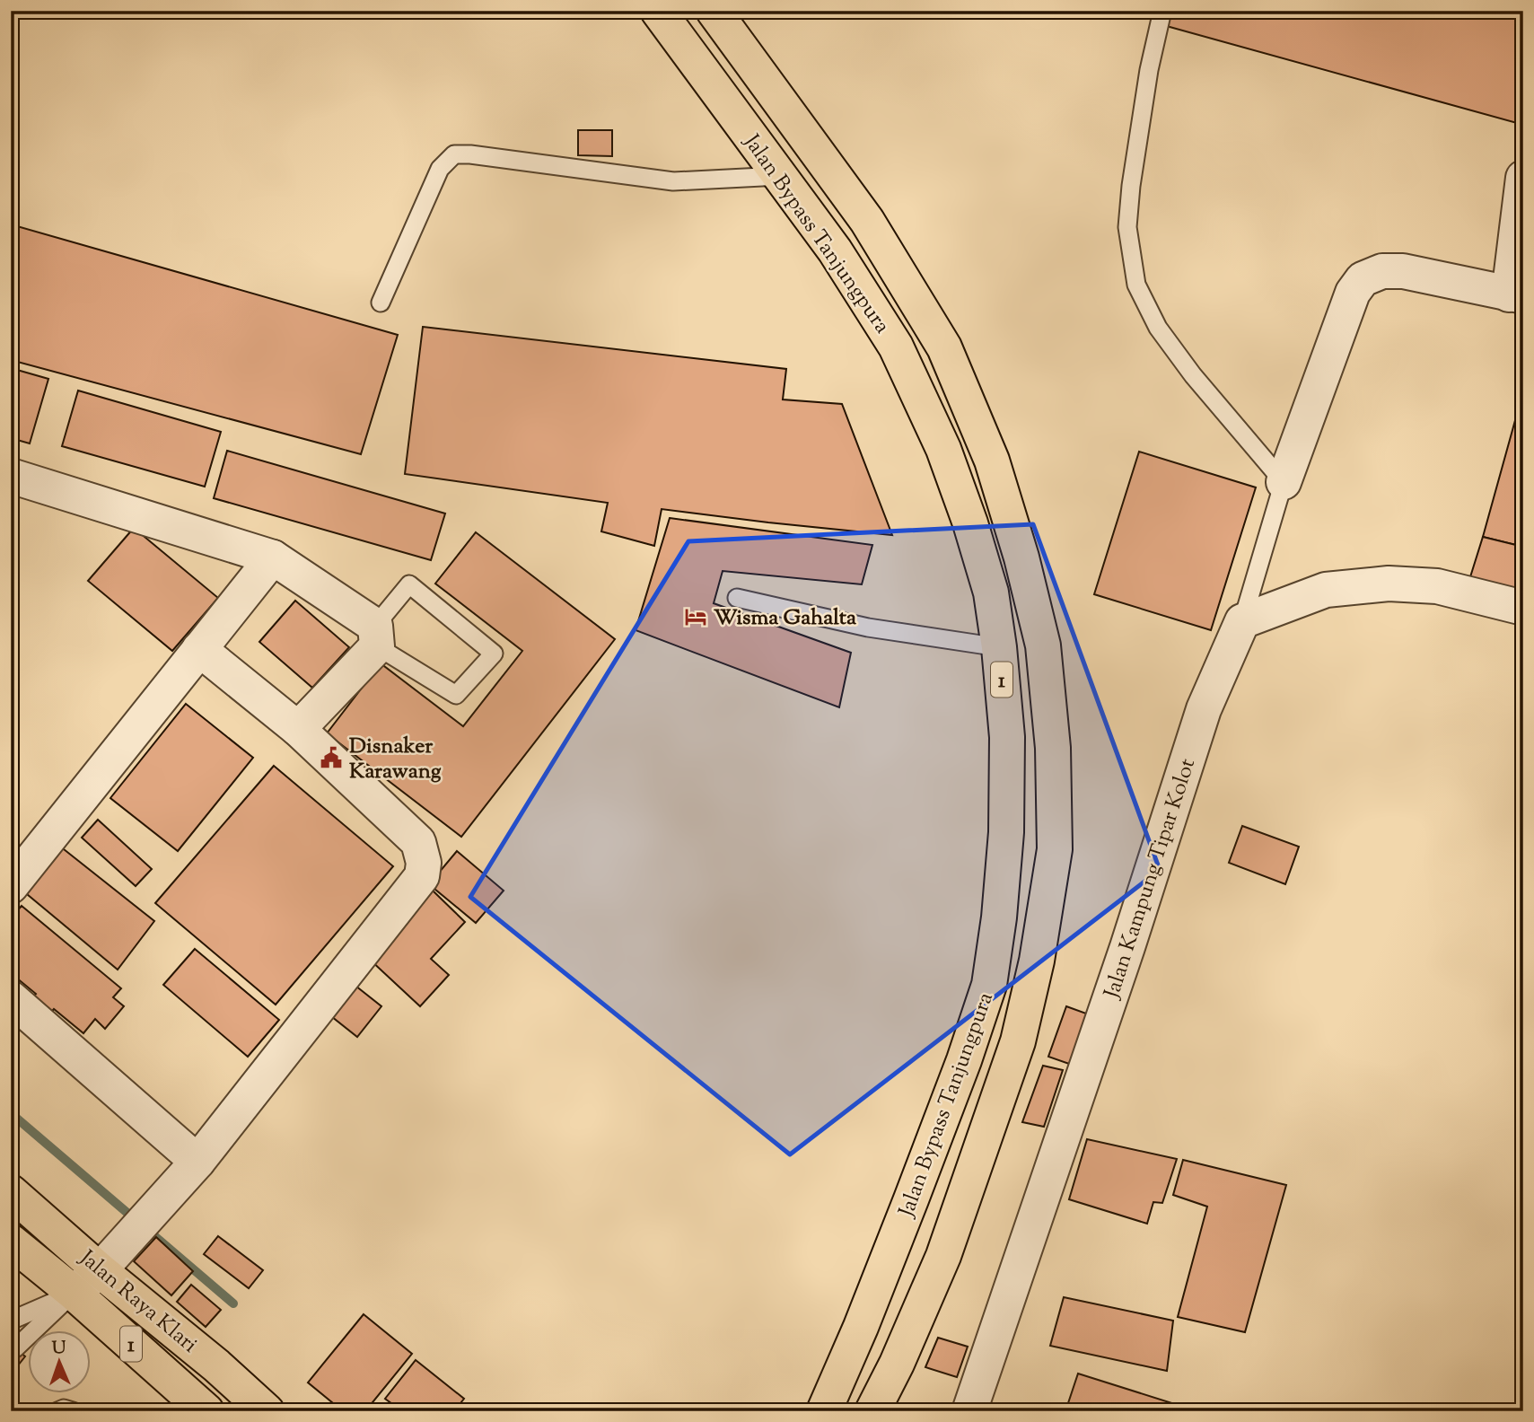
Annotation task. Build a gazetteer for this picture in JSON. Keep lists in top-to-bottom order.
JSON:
{
  "streets": {
    "main road": ["Jalan Bypass Tanjungpura", "1", "Jalan Raya Klari"],
    "street": ["Jalan Kampung Tipar Kolot"]
  },
  "places": {
    "hotel": ["Wisma Gahalta"],
    "public building": ["Disnaker Karawang"]
  },
  "north": "top"
}
